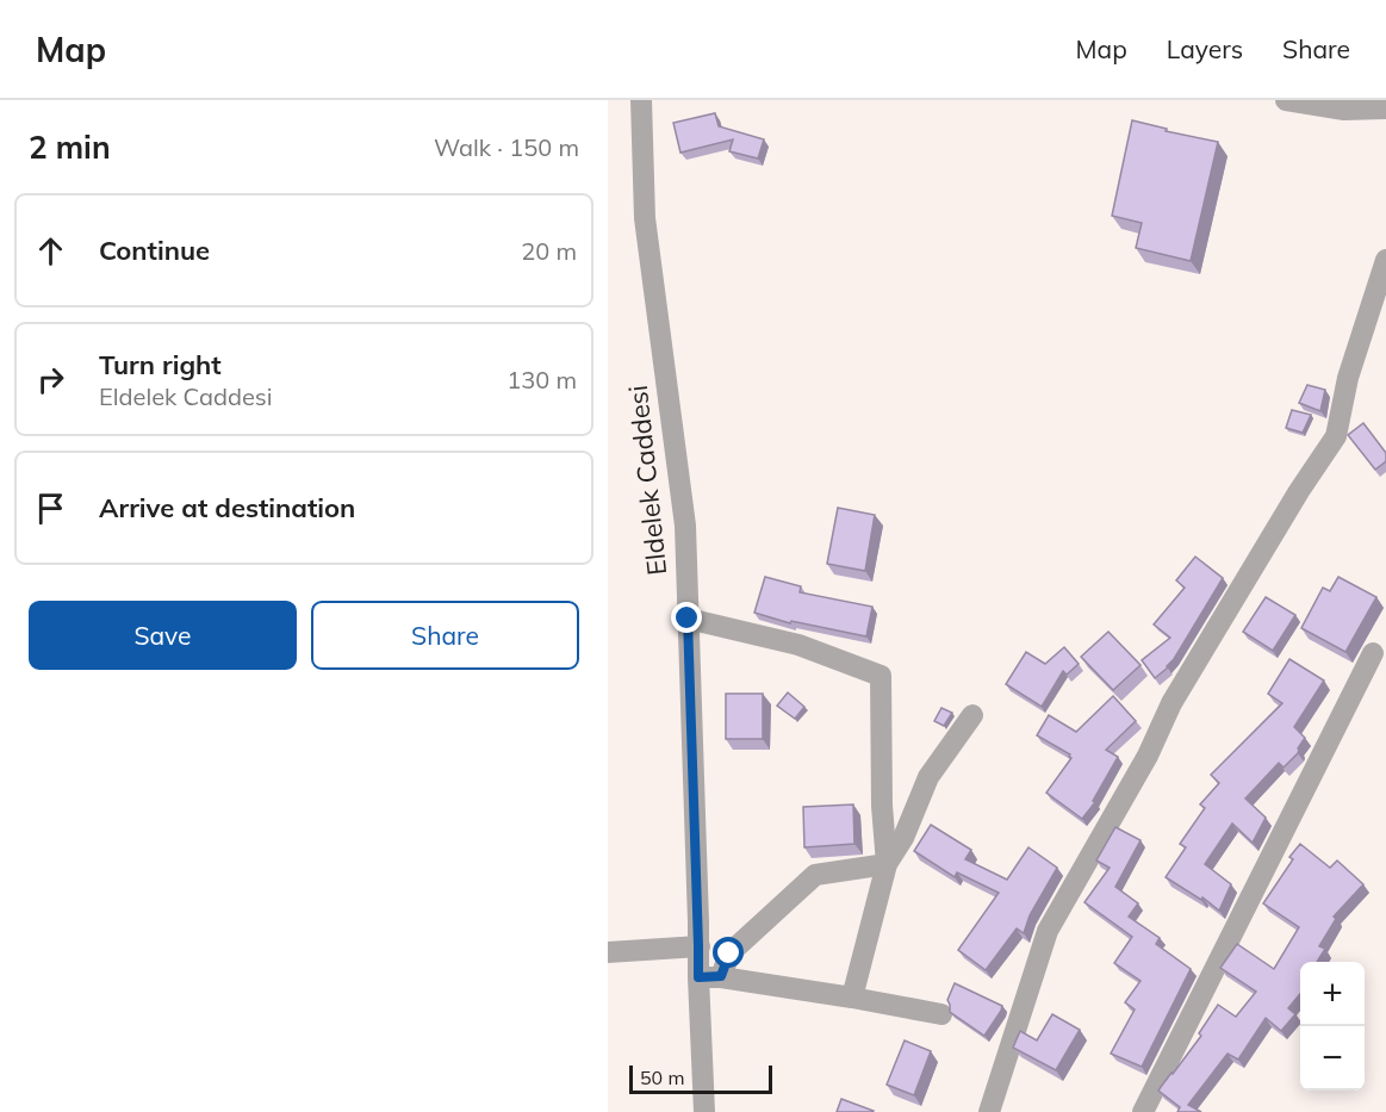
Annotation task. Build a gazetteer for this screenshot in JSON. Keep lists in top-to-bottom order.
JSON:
{
  "streets": {
    "street": ["Eldelek Caddesi"]
  },
  "scale_bar": "50 m",
  "page": {
    "header": "Map",
    "nav": ["Map", "Layers", "Share"],
    "heading": ["2 min", "Walk · 150 m"],
    "list": [
      ["Continue", "20 m"],
      ["Turn right", "Eldelek Caddesi", "130 m"],
      "Arrive at destination"
    ],
    "buttons": ["Save", "Share"],
    "map_buttons": ["+", "−"],
    "scale": "50 m"
  }
}
